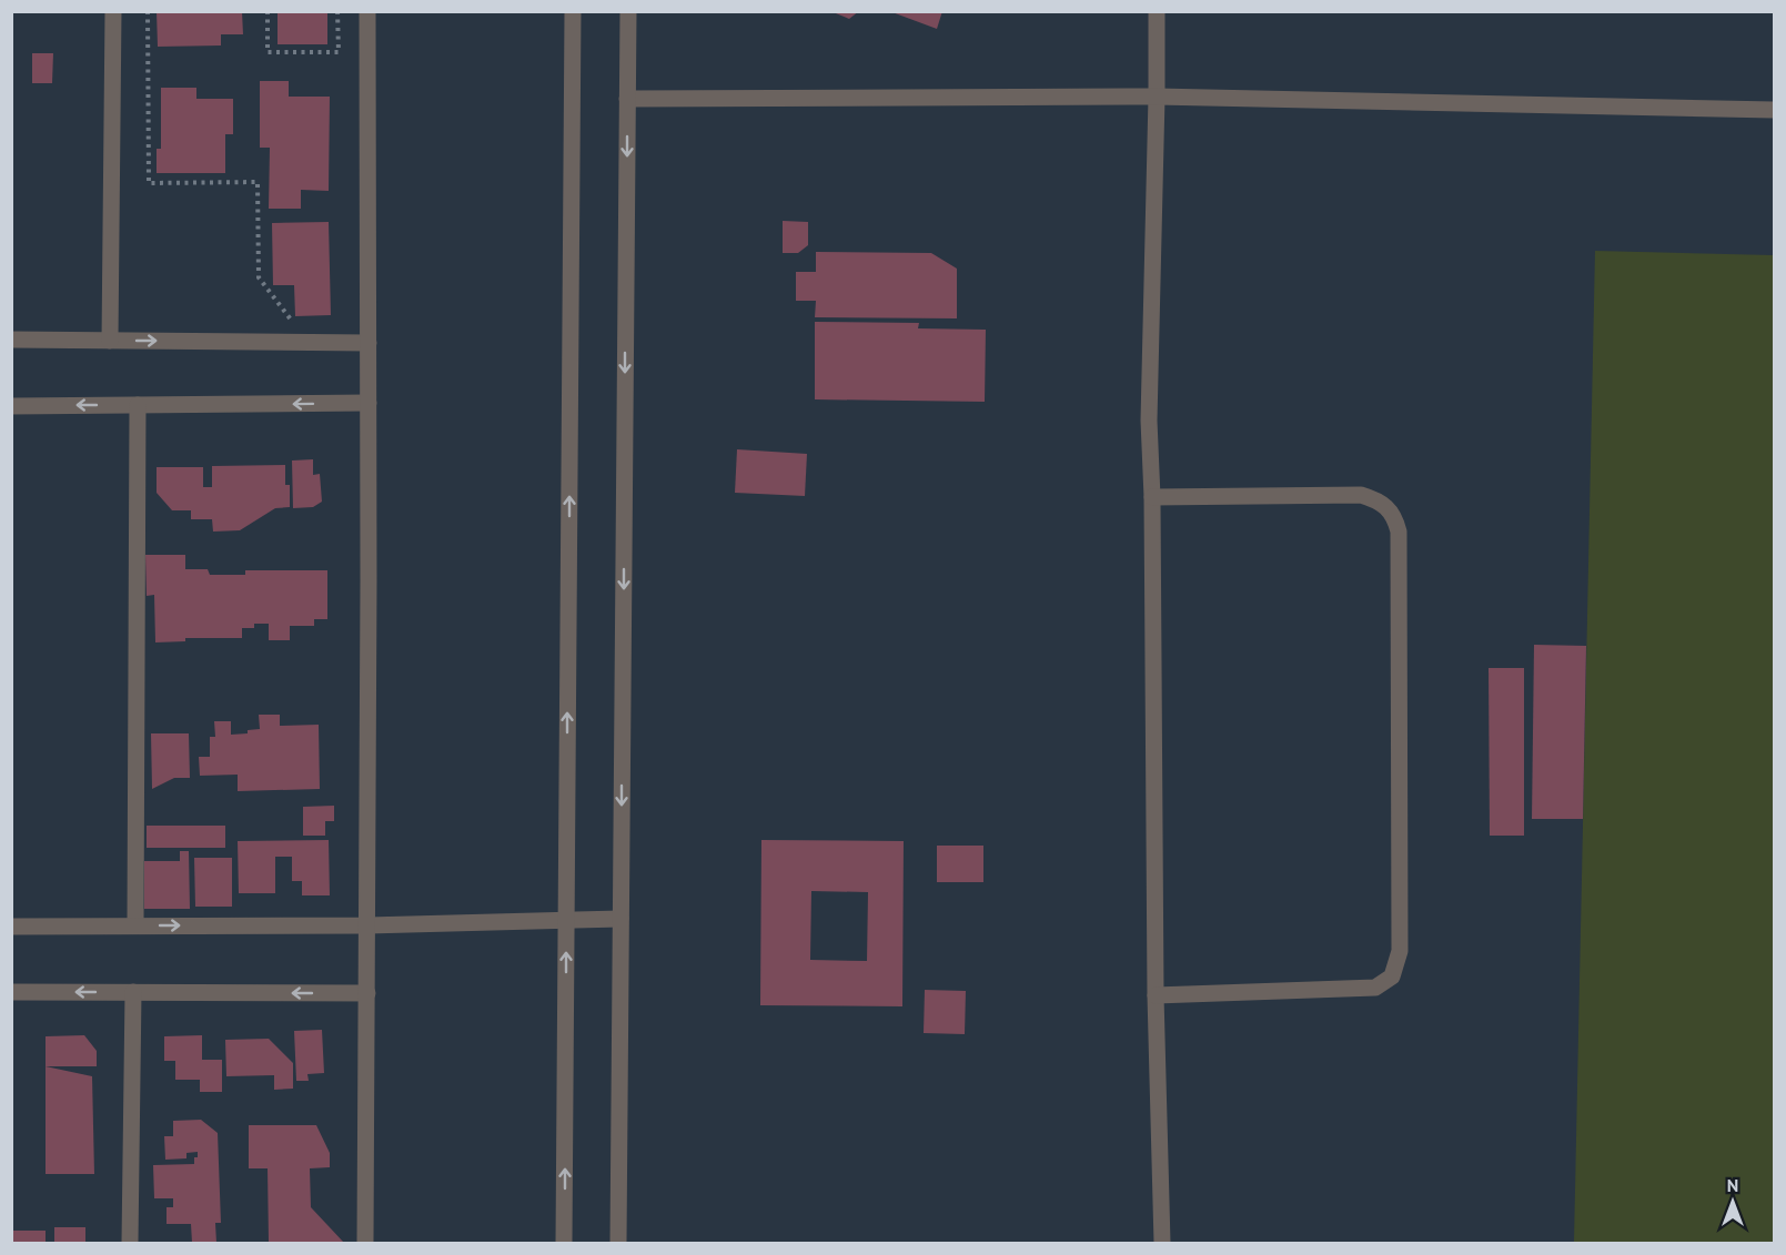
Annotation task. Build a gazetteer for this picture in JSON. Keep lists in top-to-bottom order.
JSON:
{
  "north": "top"
}
